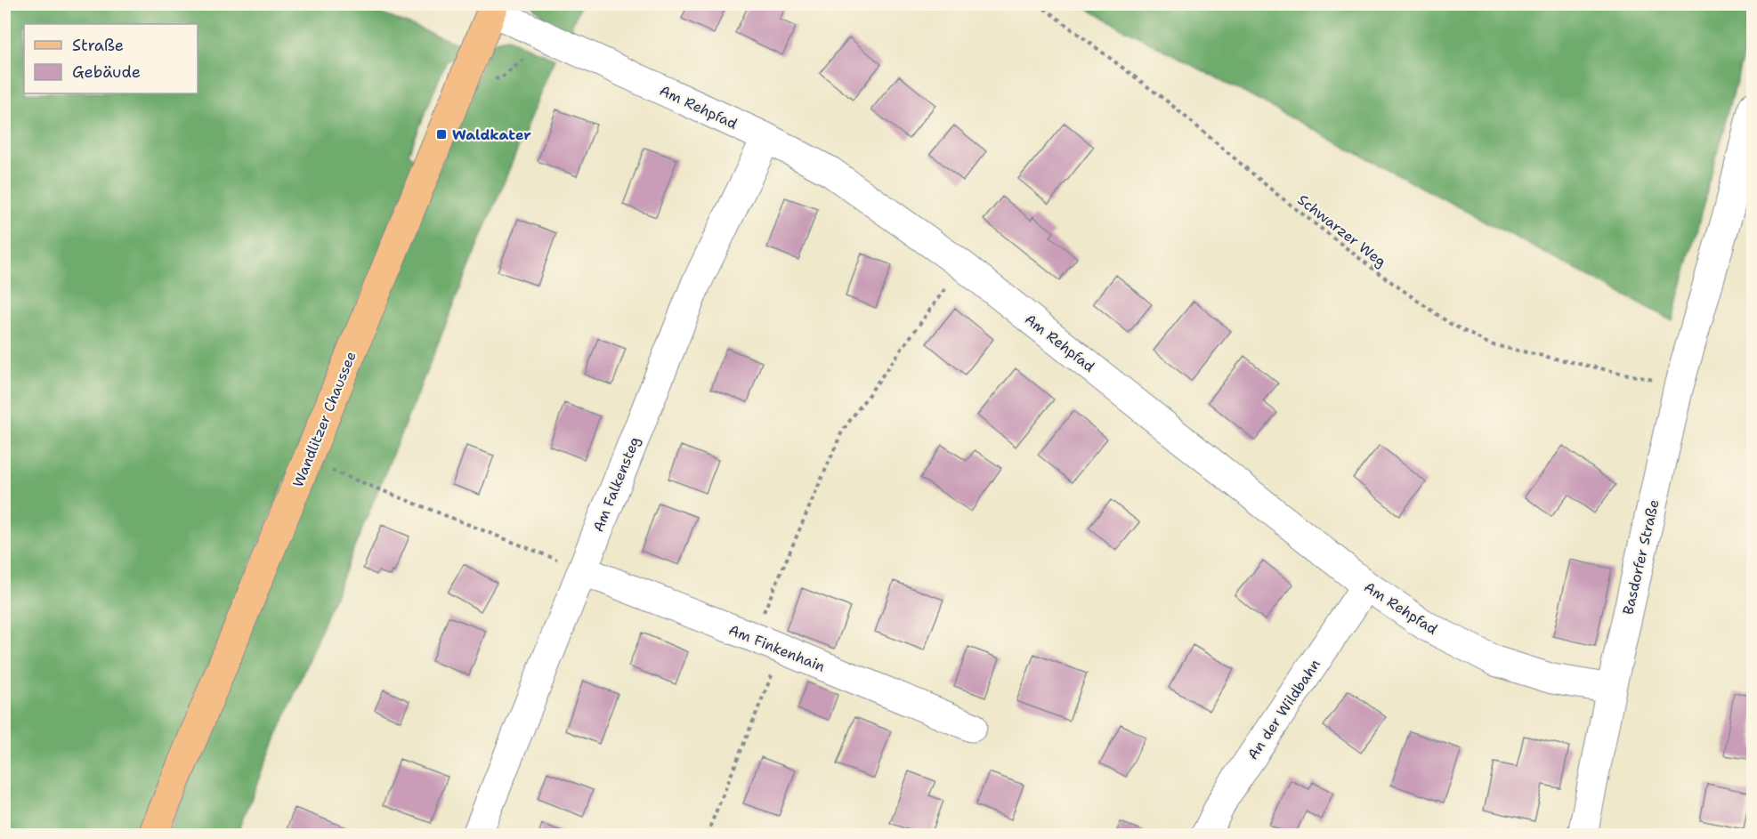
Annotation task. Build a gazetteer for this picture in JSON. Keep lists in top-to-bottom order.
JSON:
{
  "streets": {
    "main road": ["Wandlitzer Chaussee"],
    "street": [
      "Am Rehpfad",
      "Am Falkensteg",
      "Basdorfer Straße",
      "Am Finkenhain",
      "An der Wildbahn"
    ],
    "path": ["Schwarzer Weg"]
  },
  "crossings": [
    ["Am Rehpfad", "Wandlitzer Chaussee"],
    ["Am Rehpfad", "Am Falkensteg"],
    ["Am Rehpfad", "Basdorfer Straße"],
    ["Am Rehpfad", "An der Wildbahn"],
    ["Schwarzer Weg", "Basdorfer Straße"],
    ["Am Falkensteg", "Am Finkenhain"]
  ],
  "places": {
    "transit": ["Waldkater"]
  },
  "legend": ["Straße", "Gebäude"]
}
